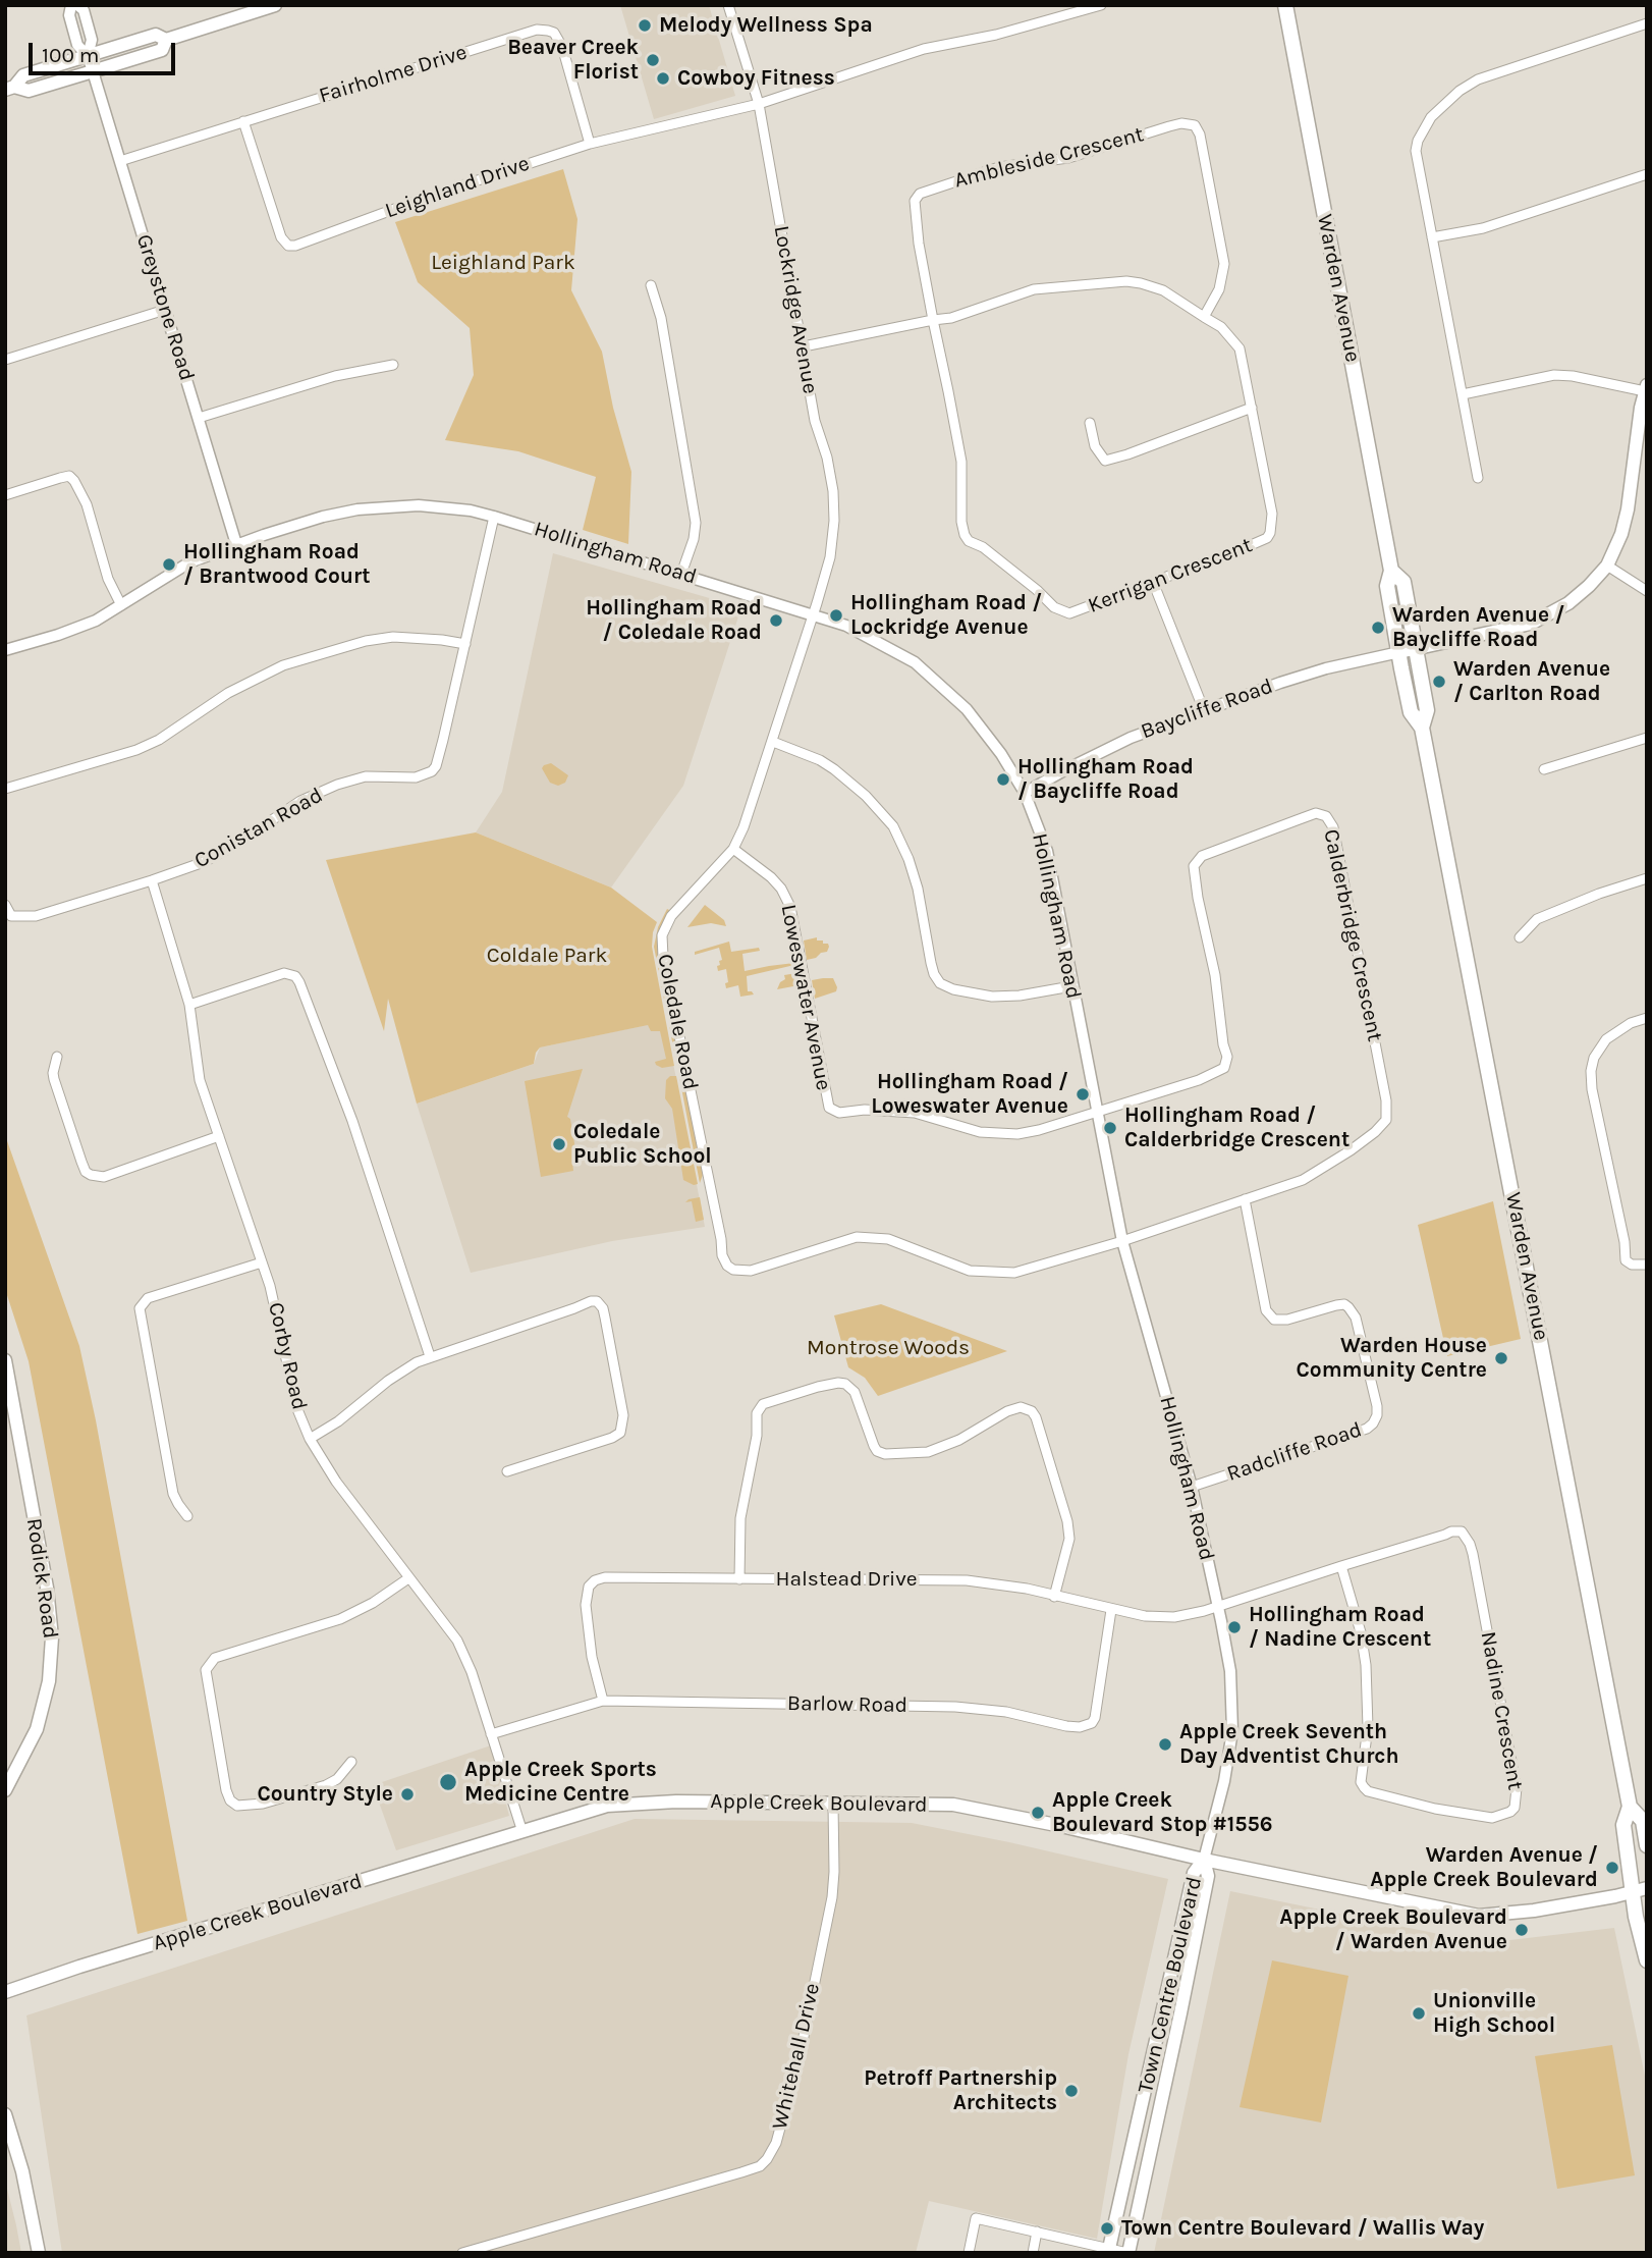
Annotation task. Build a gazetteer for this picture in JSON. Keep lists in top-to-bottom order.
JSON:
{
  "streets": {
    "main road": [
      "Warden Avenue",
      "Rodick Road",
      "Apple Creek Boulevard",
      "Town Centre Boulevard"
    ],
    "street": [
      "Fairholme Drive",
      "Ambleside Crescent",
      "Leighland Drive",
      "Greystone Road",
      "Lockridge Avenue",
      "Hollingham Road",
      "Kerrigan Crescent",
      "Baycliffe Road",
      "Conistan Road",
      "Calderbridge Crescent",
      "Loweswater Avenue",
      "Coledale Road",
      "Corby Road",
      "Radcliffe Road",
      "Halstead Drive",
      "Barlow Road",
      "Nadine Crescent",
      "Whitehall Drive"
    ]
  },
  "crossings": [
    ["Fairholme Drive", "Leighland Drive"],
    ["Fairholme Drive", "Greystone Road"],
    ["Ambleside Crescent", "Kerrigan Crescent"],
    ["Leighland Drive", "Lockridge Avenue"],
    ["Warden Avenue", "Baycliffe Road"],
    ["Warden Avenue", "Apple Creek Boulevard"],
    ["Greystone Road", "Hollingham Road"],
    ["Lockridge Avenue", "Hollingham Road"],
    ["Lockridge Avenue", "Kerrigan Crescent"],
    ["Lockridge Avenue", "Coledale Road"],
    ["Hollingham Road", "Baycliffe Road"],
    ["Hollingham Road", "Conistan Road"],
    ["Hollingham Road", "Calderbridge Crescent"],
    ["Hollingham Road", "Loweswater Avenue"],
    ["Hollingham Road", "Coledale Road"],
    ["Hollingham Road", "Radcliffe Road"],
    ["Hollingham Road", "Halstead Drive"],
    ["Hollingham Road", "Nadine Crescent"],
    ["Hollingham Road", "Apple Creek Boulevard"],
    ["Hollingham Road", "Town Centre Boulevard"],
    ["Conistan Road", "Corby Road"],
    ["Calderbridge Crescent", "Loweswater Avenue"],
    ["Calderbridge Crescent", "Coledale Road"],
    ["Calderbridge Crescent", "Radcliffe Road"],
    ["Loweswater Avenue", "Coledale Road"],
    ["Corby Road", "Barlow Road"],
    ["Corby Road", "Apple Creek Boulevard"],
    ["Halstead Drive", "Barlow Road"],
    ["Halstead Drive", "Nadine Crescent"],
    ["Apple Creek Boulevard", "Town Centre Boulevard"],
    ["Apple Creek Boulevard", "Whitehall Drive"]
  ],
  "parks": ["Leighland Park", "Coldale Park", "Montrose Woods"],
  "places": [
    "Melody Wellness Spa",
    "Beaver Creek Florist",
    "Cowboy Fitness",
    "Hollingham Road / Brantwood Court",
    "Hollingham Road / Lockridge Avenue",
    "Hollingham Road / Coledale Road",
    "Warden Avenue / Baycliffe Road",
    "Warden Avenue / Carlton Road",
    "Hollingham Road / Baycliffe Road",
    "Hollingham Road / Loweswater Avenue",
    "Hollingham Road / Calderbridge Crescent",
    "Coledale Public School",
    "Warden House Community Centre",
    "Hollingham Road / Nadine Crescent",
    "Apple Creek Seventh Day Adventist Church",
    "Apple Creek Sports Medicine Centre",
    "Country Style",
    "Apple Creek Boulevard Stop #1556",
    "Warden Avenue / Apple Creek Boulevard",
    "Apple Creek Boulevard / Warden Avenue",
    "Unionville High School",
    "Petroff Partnership Architects",
    "Town Centre Boulevard / Wallis Way"
  ],
  "scale_bar": "100 m"
}
